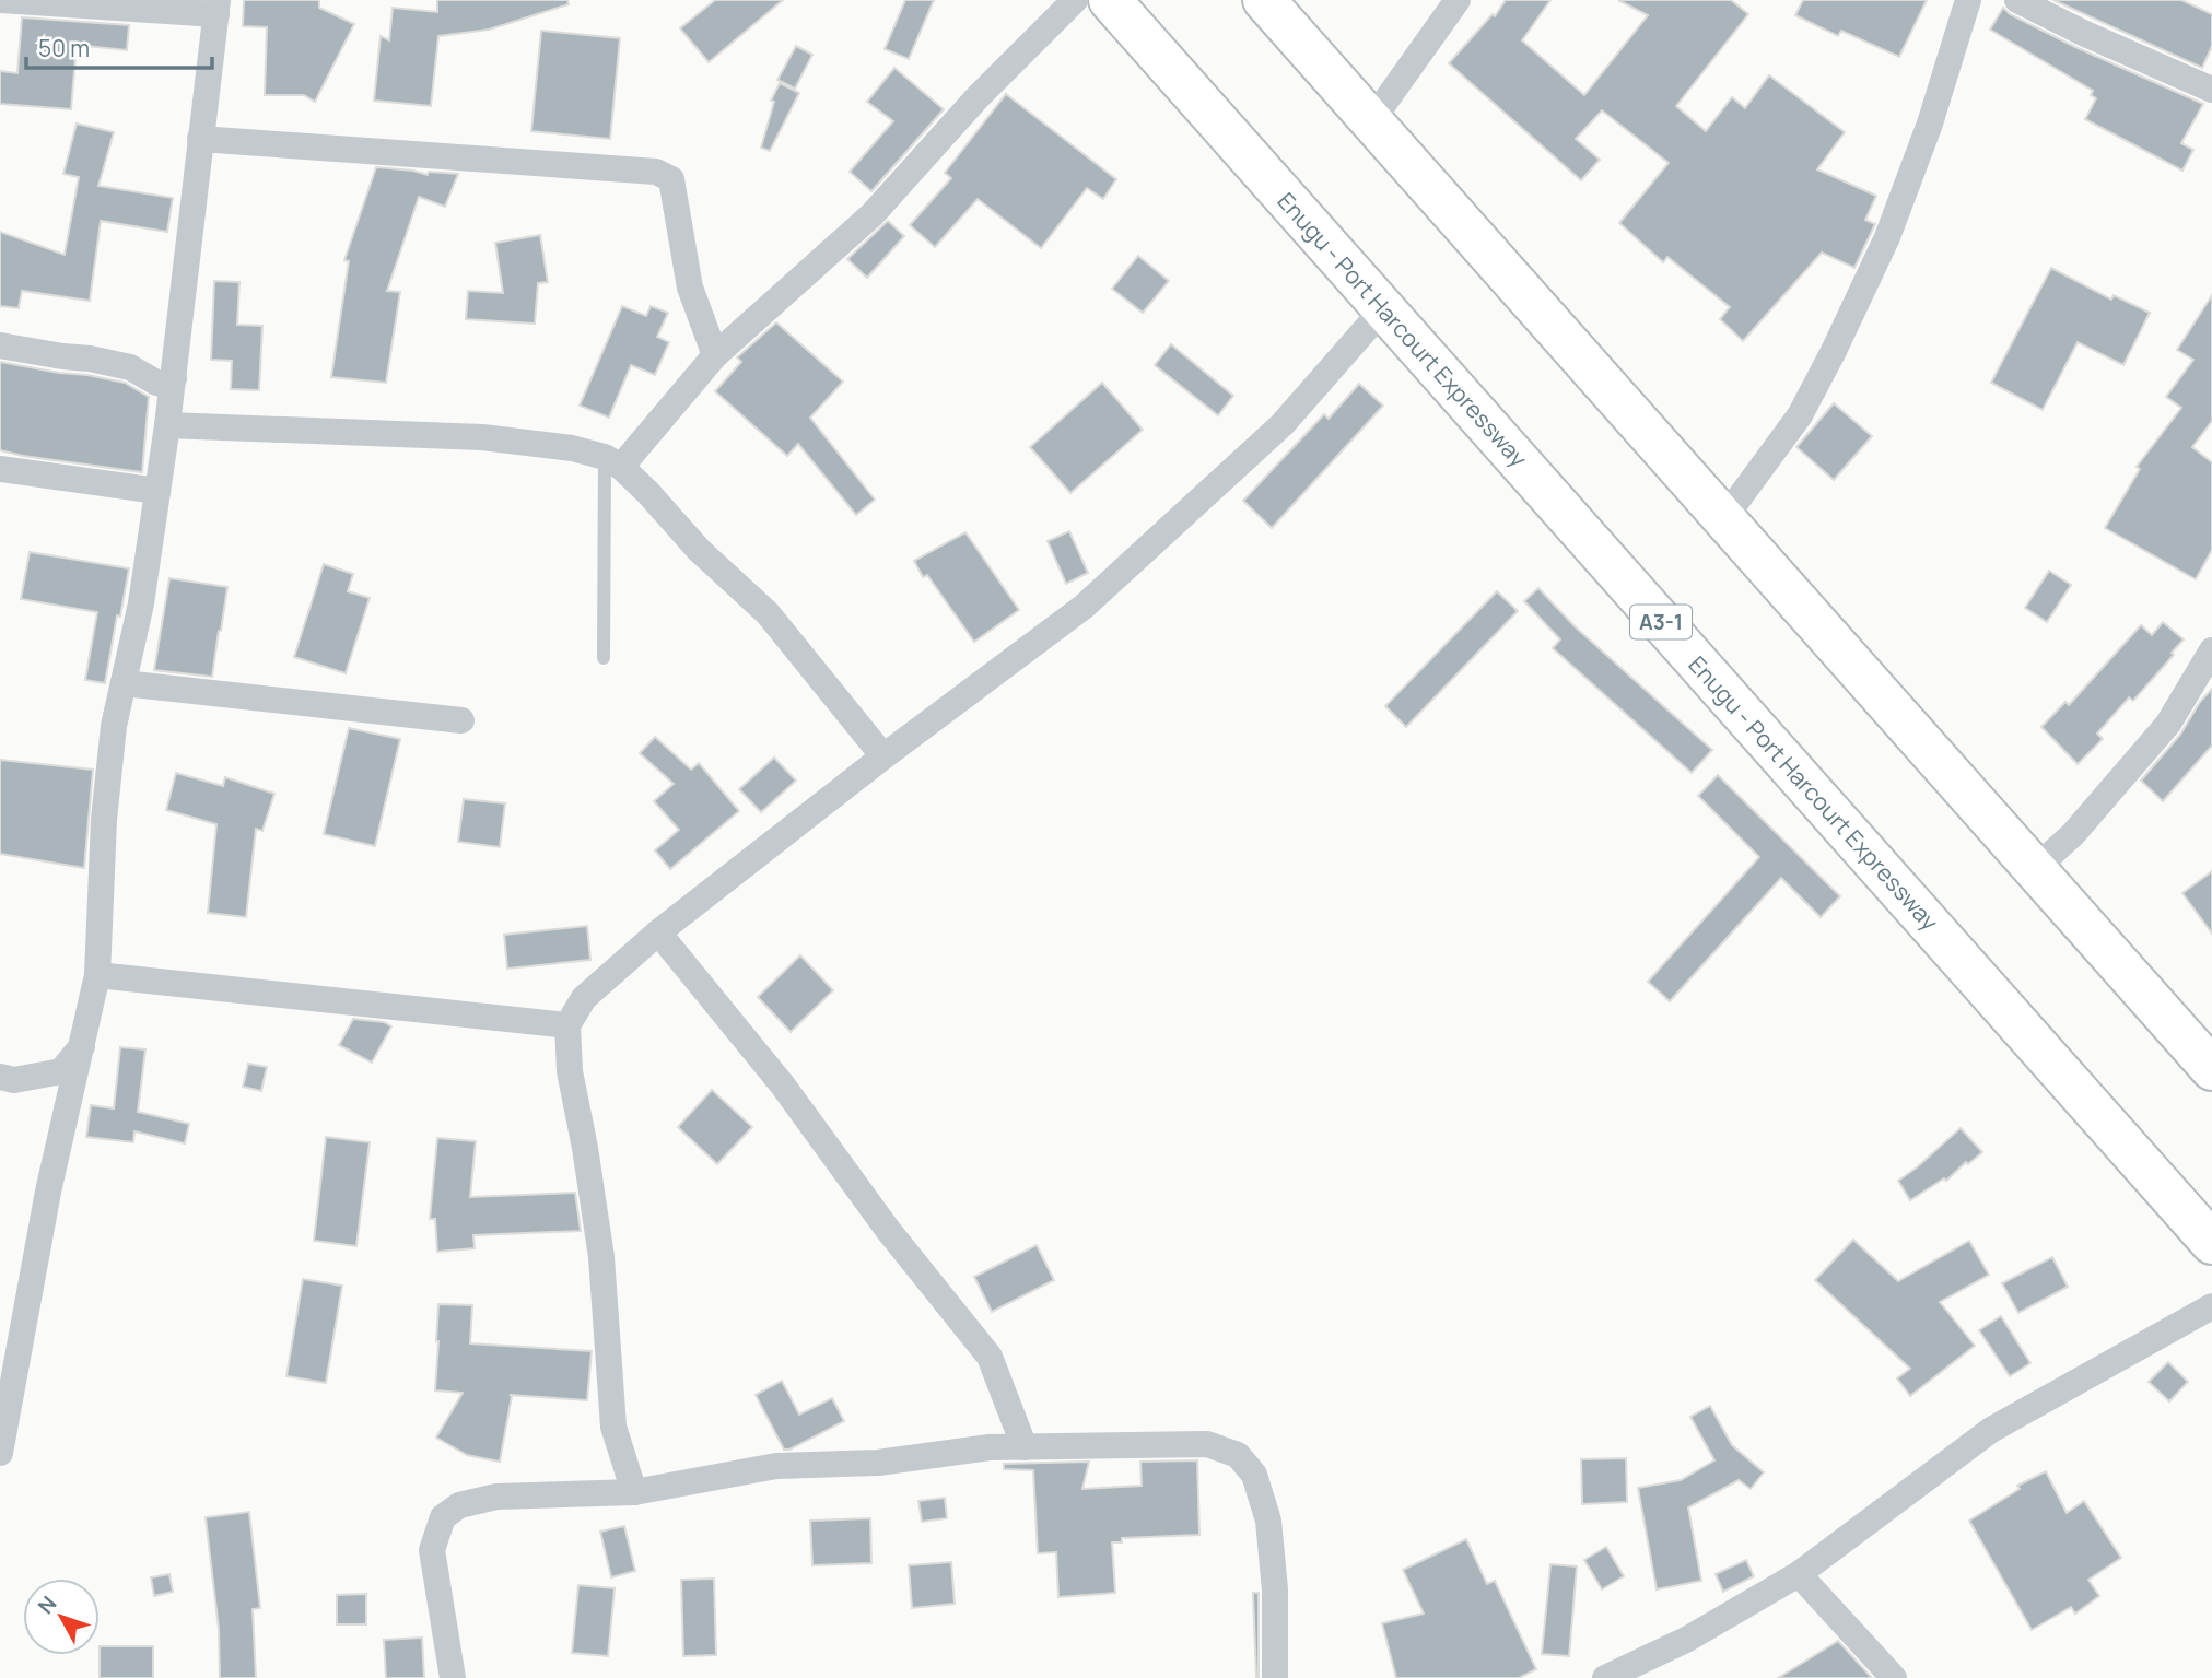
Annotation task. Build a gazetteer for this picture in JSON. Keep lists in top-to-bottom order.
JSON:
{
  "streets": {
    "highway": ["Enugu - Port Harcourt Expressway", "A3-1"]
  },
  "scale_bar": "50 m",
  "north": "top left"
}
